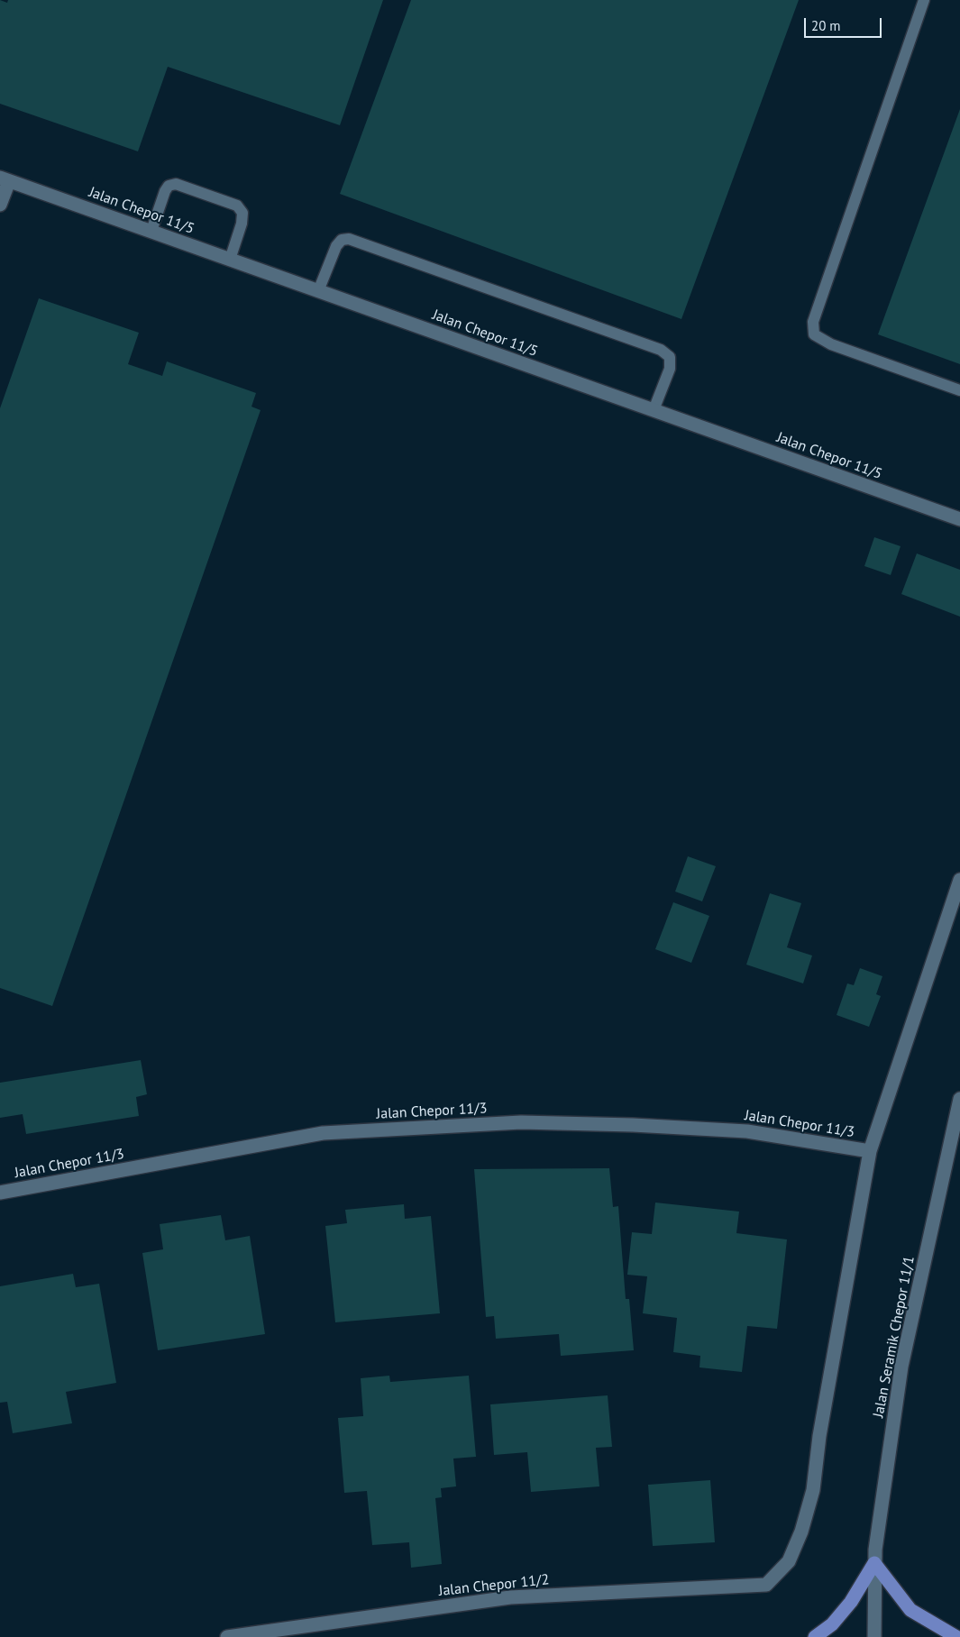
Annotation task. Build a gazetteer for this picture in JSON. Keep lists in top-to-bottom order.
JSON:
{
  "streets": {
    "street": [
      "Jalan Chepor 11/5",
      "Jalan Chepor 11/3",
      "Jalan Seramik Chepor 11/1",
      "Jalan Chepor 11/2"
    ]
  },
  "crossings": [
    ["Jalan Chepor 11/3", "Jalan Chepor 11/2"]
  ],
  "scale_bar": "20 m"
}
